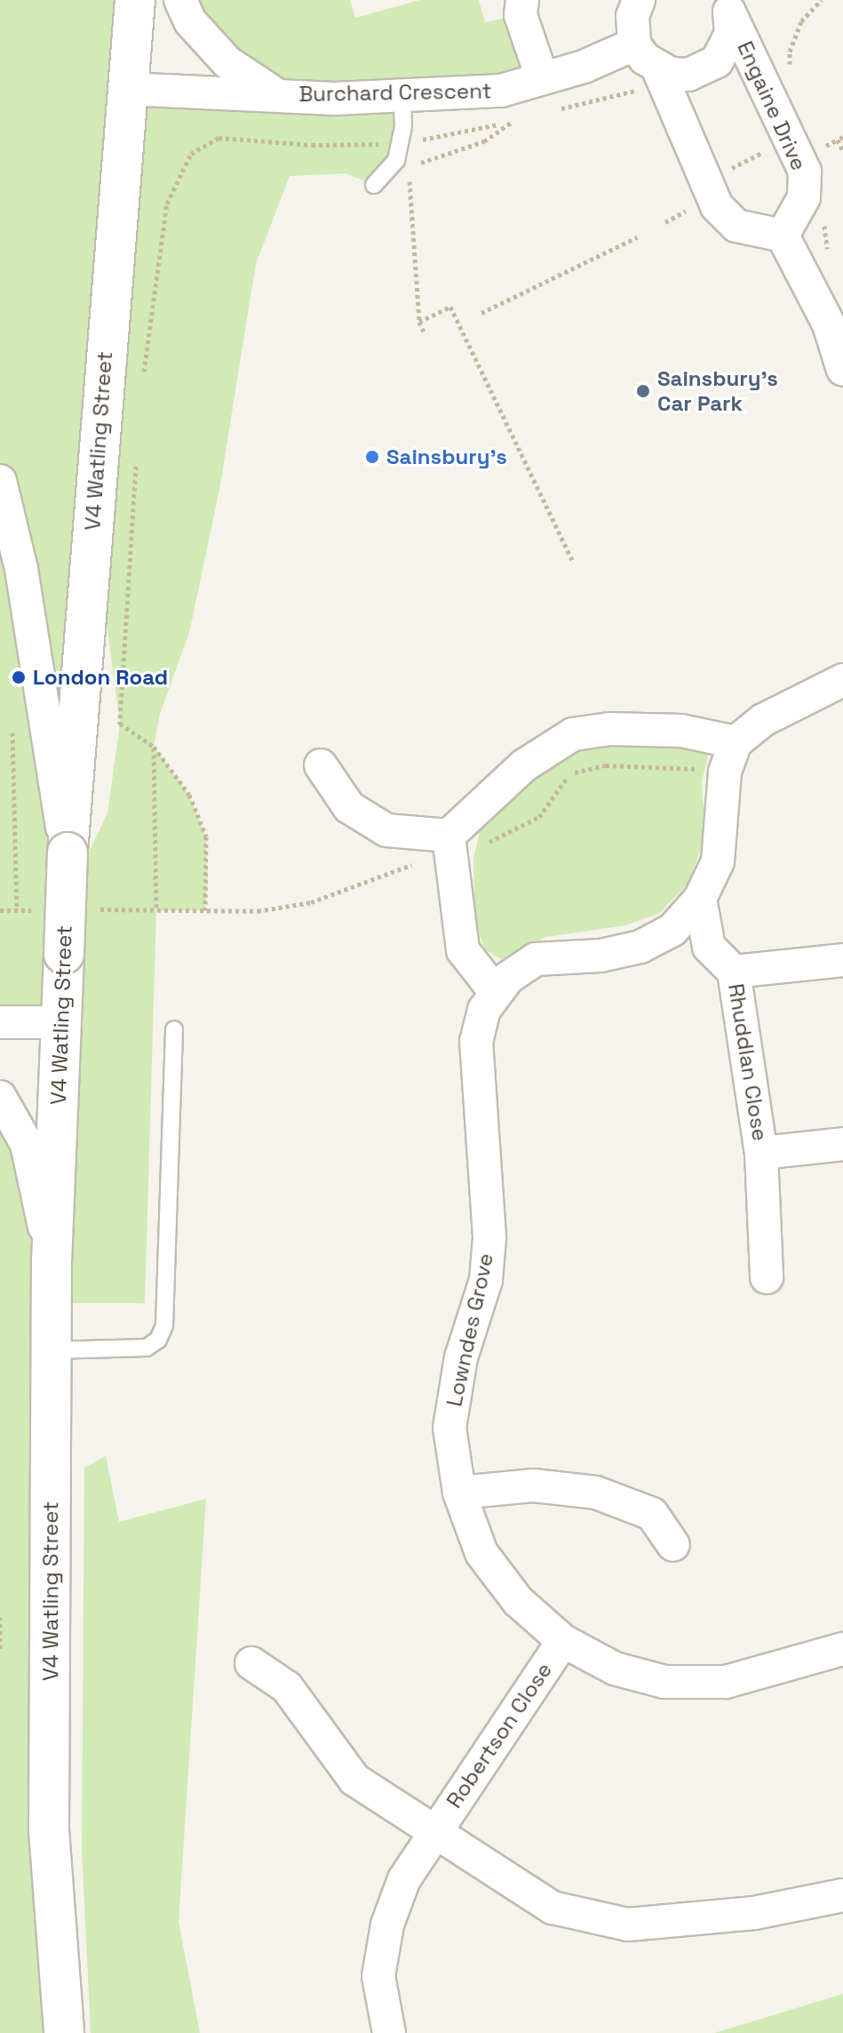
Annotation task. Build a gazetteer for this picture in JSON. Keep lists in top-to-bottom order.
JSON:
{
  "streets": {
    "street": [
      "Burchard Crescent",
      "Engaine Drive",
      "V4 Watling Street",
      "Rhuddlan Close",
      "Lowndes Grove",
      "Robertson Close"
    ]
  },
  "crossings": [
    ["Burchard Crescent", "V4 Watling Street"],
    ["Rhuddlan Close", "Lowndes Grove"],
    ["Lowndes Grove", "Robertson Close"]
  ],
  "places": ["Sainsbury's Car Park", "Sainsbury's", "London Road"]
}
